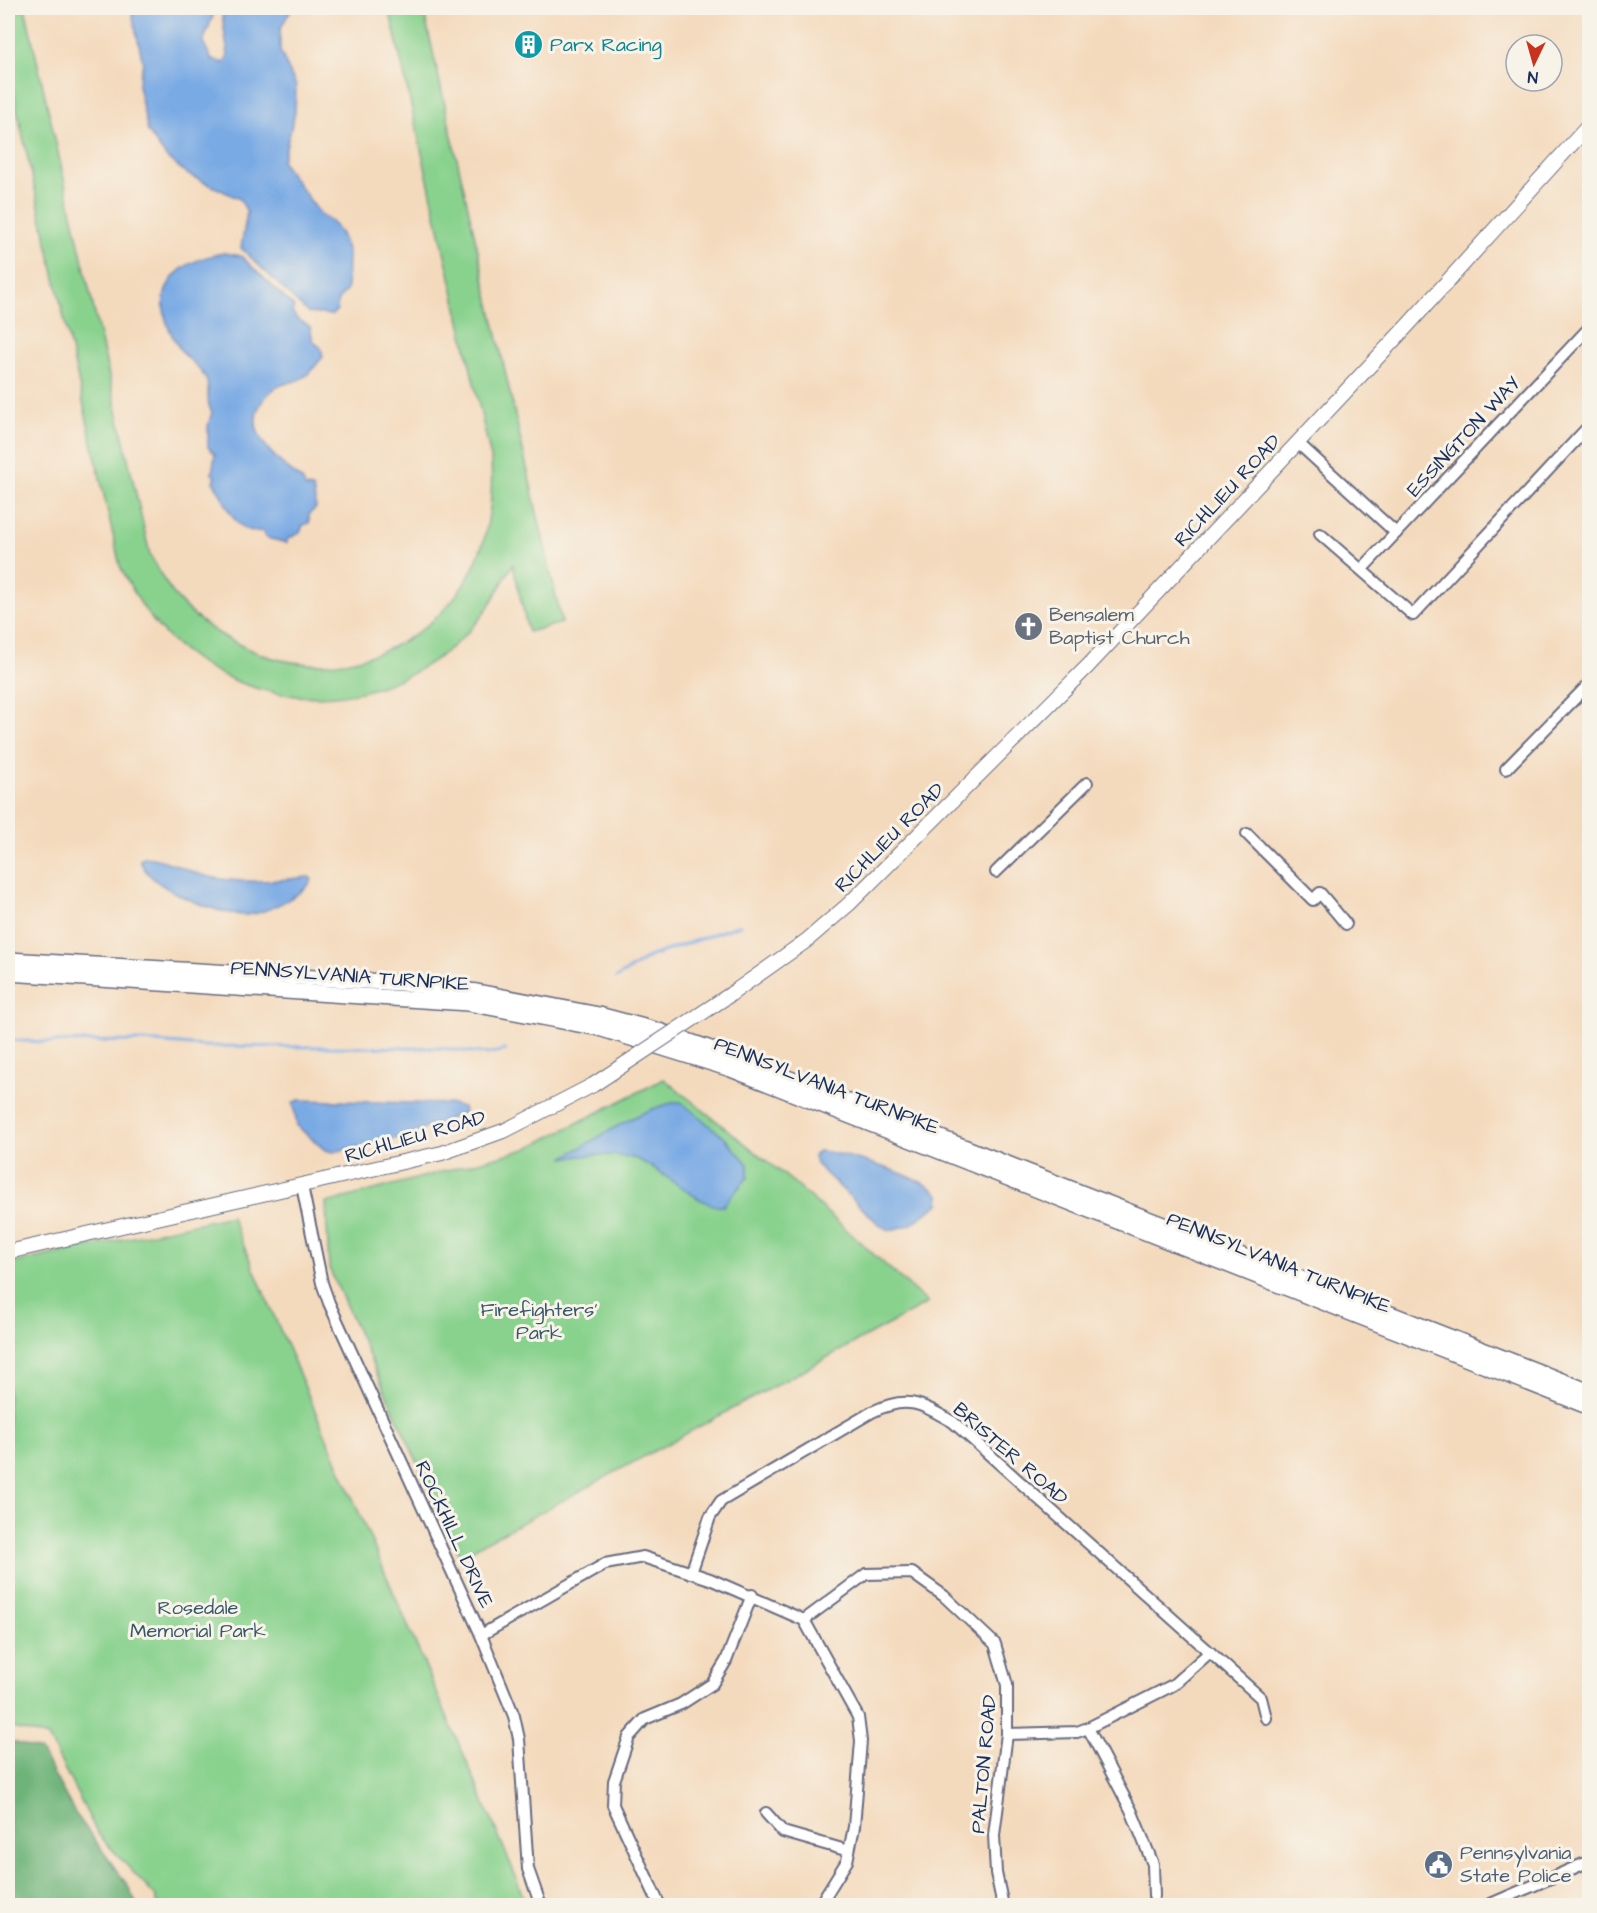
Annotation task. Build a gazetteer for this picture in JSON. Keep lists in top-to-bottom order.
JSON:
{
  "streets": {
    "highway": ["PENNSYLVANIA TURNPIKE"],
    "main road": ["RICHLIEU ROAD"],
    "street": [
      "ESSINGTON WAY",
      "BRISTER ROAD",
      "ROCKHILL DRIVE",
      "PALTON ROAD"
    ]
  },
  "crossings": [
    ["RICHLIEU ROAD", "ROCKHILL DRIVE"]
  ],
  "parks": ["Firefighters' Park", "Rosedale Memorial Park"],
  "places": {
    "building": ["Parx Racing"],
    "church": ["Bensalem Baptist Church"],
    "public building": ["Pennsylvania State Police"]
  },
  "north": "bottom"
}
